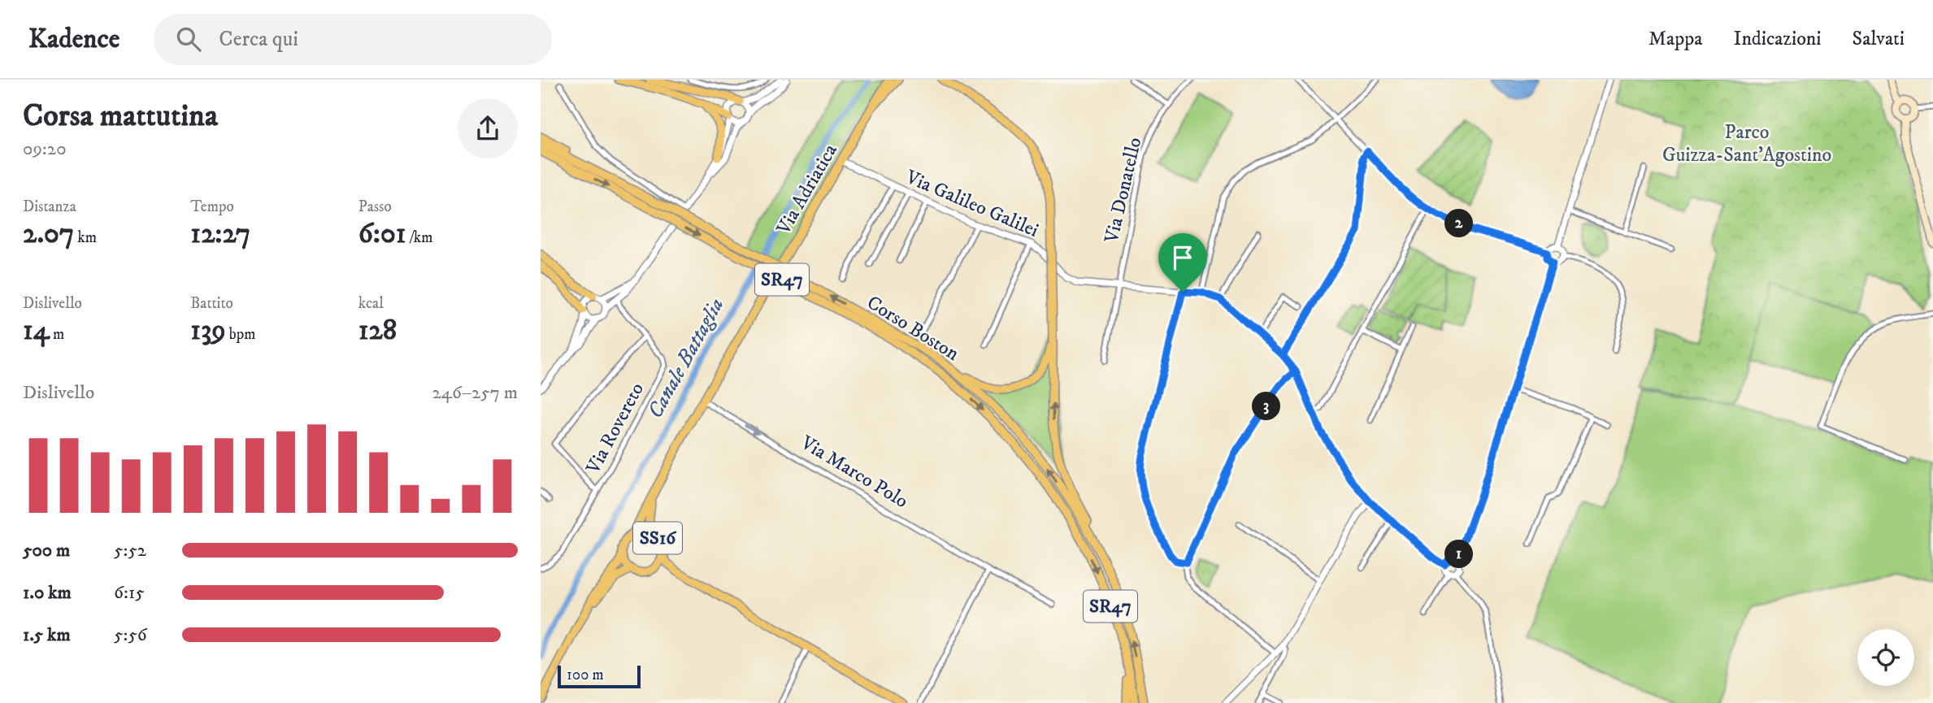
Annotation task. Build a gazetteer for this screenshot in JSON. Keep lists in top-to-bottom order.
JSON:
{
  "streets": {
    "main road": [
      "Via Adriatica",
      "SR47",
      "Corso Boston",
      "SS16"
    ],
    "street": [
      "Via Donatello",
      "Via Galileo Galilei",
      "Via Rovereto",
      "Via Marco Polo"
    ]
  },
  "crossings": [
    ["Via Adriatica", "Via Galileo Galilei"],
    ["Via Adriatica", "Via Marco Polo"],
    ["Via Adriatica", "SS16"],
    ["Via Donatello", "Via Galileo Galilei"],
    ["SR47", "Corso Boston"]
  ],
  "one_way": ["Via Marco Polo"],
  "water": ["Canale Battaglia"],
  "parks": ["Parco Guizza-Sant'Agostino"],
  "scale_bar": "100 m",
  "page": {
    "header": "Kadence",
    "search": "Cerca qui",
    "nav": ["Mappa", "Indicazioni", "Salvati"],
    "heading": ["Corsa mattutina", "09:20"],
    "stats": [
      ["Distanza", "2.07 km"],
      ["Tempo", "12:27"],
      ["Passo", "6:01 /km"],
      ["Dislivello", "14 m"],
      ["Battito", "139 bpm"],
      ["kcal", "128"]
    ],
    "pins": ["2", "3", "1"],
    "chart": ["Dislivello", "246–257 m"],
    "list": [
      {
        "name": "500 m",
        "note": "5:52"
      },
      {
        "name": "1.0 km",
        "note": "6:15"
      },
      {
        "name": "1.5 km",
        "note": "5:56"
      }
    ],
    "scale": "100 m"
  }
}
